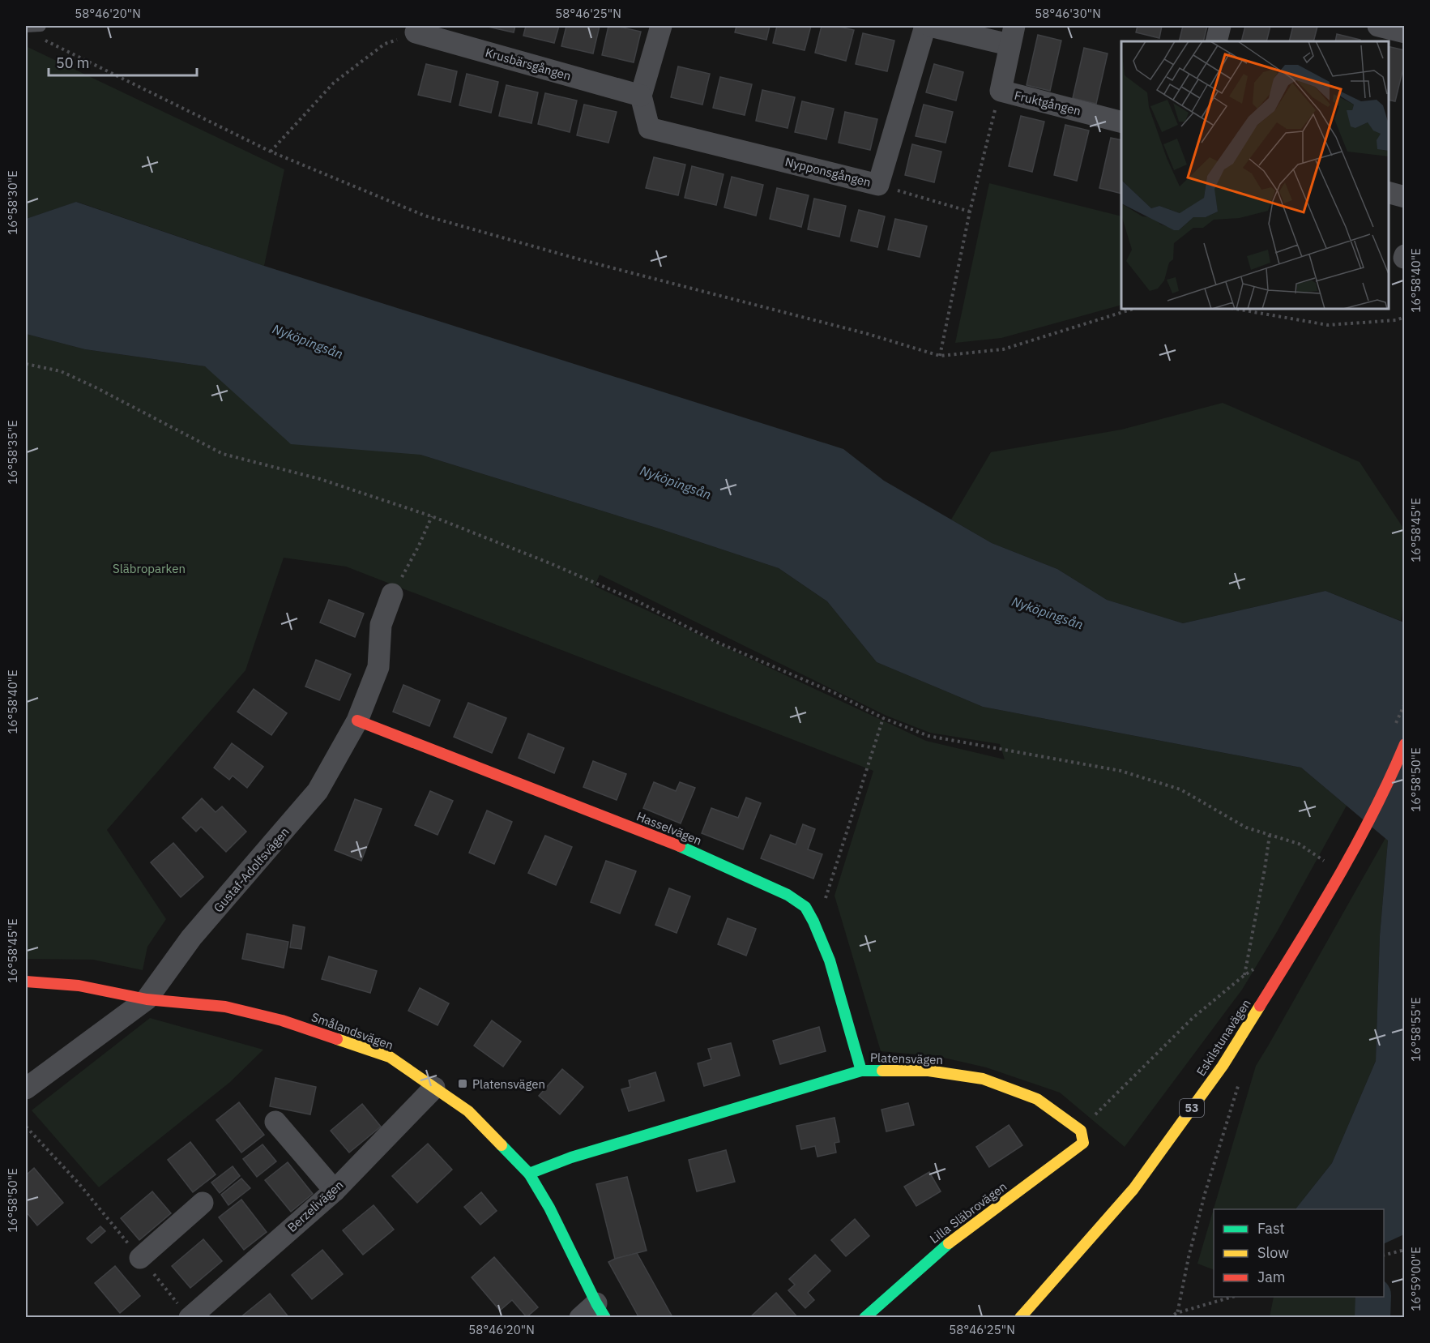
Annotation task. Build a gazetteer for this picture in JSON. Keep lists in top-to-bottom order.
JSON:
{
  "streets": {
    "street": [
      "Krusbärsgången",
      "Fruktgången",
      "Nypponsgången",
      "Hasselvägen",
      "Gustaf-Adolfsvägen",
      "Smålandsvägen",
      "Eskilstunavägen",
      "Platensvägen",
      "53",
      "Berzelivägen",
      "Lilla Släbrovägen"
    ]
  },
  "crossings": [
    ["Krusbärsgången", "Nypponsgången"],
    ["Hasselvägen", "Gustaf-Adolfsvägen"],
    ["Hasselvägen", "Platensvägen"],
    ["Gustaf-Adolfsvägen", "Smålandsvägen"],
    ["Smålandsvägen", "Platensvägen"],
    ["Smålandsvägen", "Berzelivägen"],
    ["Platensvägen", "Lilla Släbrovägen"]
  ],
  "water": ["Nyköpingsån"],
  "parks": ["Släbroparken"],
  "places": {
    "transit": ["Platensvägen"]
  },
  "legend": ["Fast", "Slow", "Jam"],
  "scale_bar": "50 m",
  "coordinates": [
    "58°46'20\"N",
    "58°46'25\"N",
    "58°46'30\"N",
    "16°58'30\"E",
    "16°58'40\"E",
    "16°58'35\"E",
    "16°58'45\"E",
    "16°58'50\"E",
    "16°58'55\"E",
    "16°59'00\"E"
  ]
}
